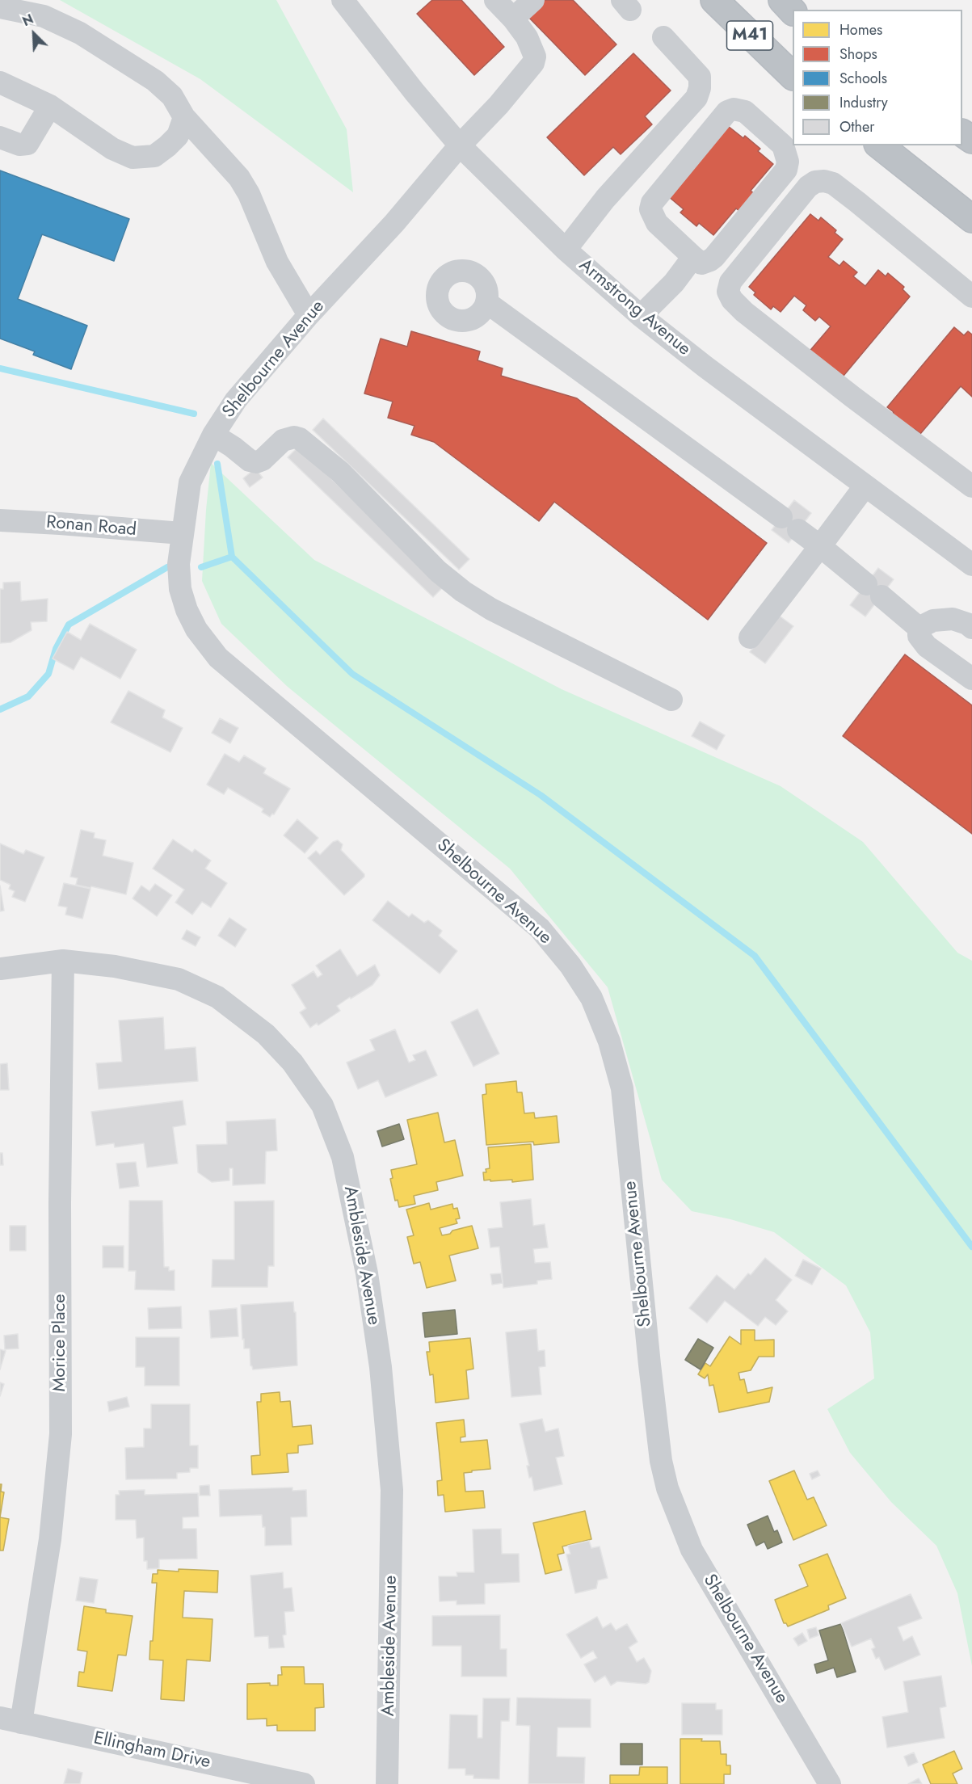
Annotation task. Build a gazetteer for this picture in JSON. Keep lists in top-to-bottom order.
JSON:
{
  "streets": {
    "highway": ["M41"],
    "street": [
      "Armstrong Avenue",
      "Shelbourne Avenue",
      "Ronan Road",
      "Ambleside Avenue",
      "Morice Place",
      "Ellingham Drive"
    ]
  },
  "crossings": [
    ["Armstrong Avenue", "Shelbourne Avenue"],
    ["Shelbourne Avenue", "Ronan Road"],
    ["Ambleside Avenue", "Morice Place"],
    ["Morice Place", "Ellingham Drive"]
  ],
  "legend": [
    "Homes",
    "Shops",
    "Schools",
    "Industry",
    "Other"
  ],
  "north": "top left"
}
